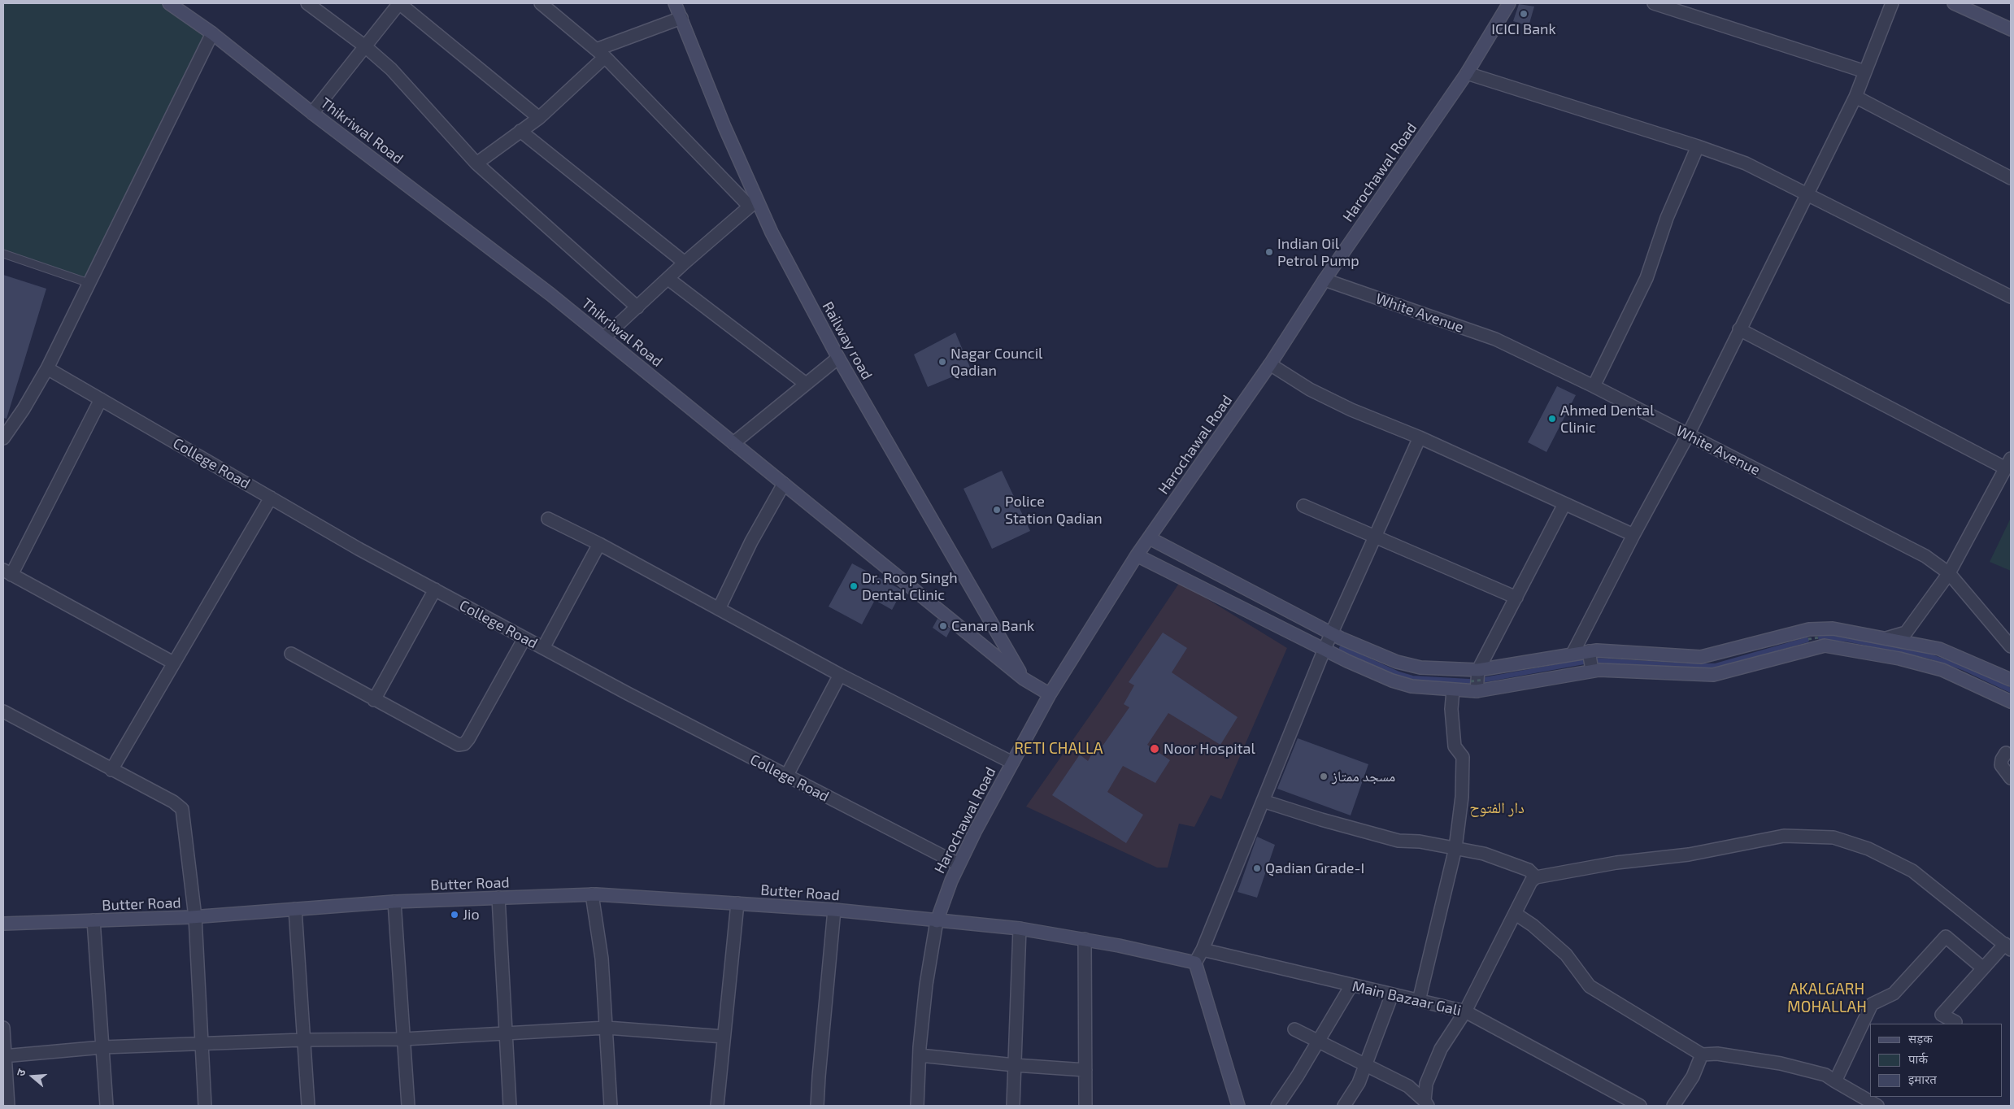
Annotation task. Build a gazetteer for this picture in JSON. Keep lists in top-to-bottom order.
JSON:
{
  "streets": {
    "main road": [
      "Thikriwal Road",
      "Harochawal Road",
      "Railway road",
      "Butter Road"
    ],
    "street": ["White Avenue", "College Road", "Main Bazaar Gali"]
  },
  "crossings": [
    ["Thikriwal Road", "Harochawal Road"],
    ["Thikriwal Road", "Railway road"],
    ["Harochawal Road", "White Avenue"],
    ["Harochawal Road", "College Road"],
    ["Harochawal Road", "Butter Road"]
  ],
  "districts": ["RETI CHALLA", "دار الفتوح", "AKALGARH MOHALLAH"],
  "places": [
    "ICICI Bank",
    "Indian Oil Petrol Pump",
    "Nagar Council Qadian",
    "Ahmed Dental Clinic",
    "Police Station Qadian",
    "Dr. Roop Singh Dental Clinic",
    "Canara Bank",
    "Noor Hospital",
    "مسجد ممتاز",
    "Qadian Grade-I",
    "Jio"
  ],
  "legend": ["सड़क", "पार्क", "इमारत"],
  "north": "left"
}
